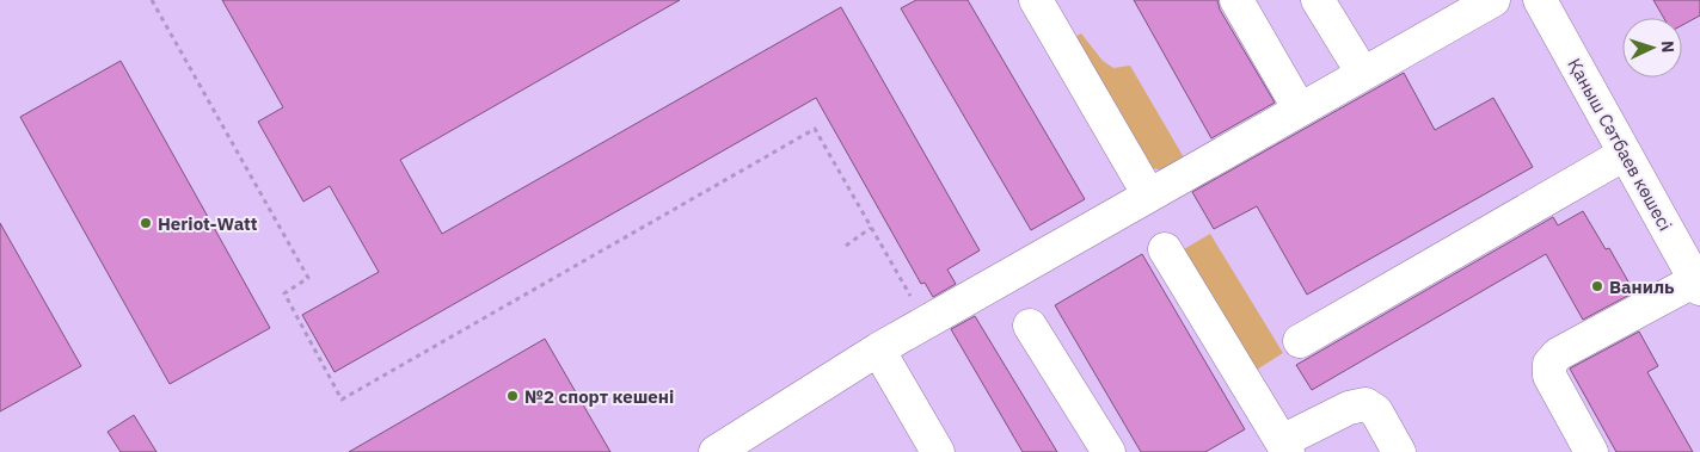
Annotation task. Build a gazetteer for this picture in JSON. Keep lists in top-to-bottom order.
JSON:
{
  "streets": {
    "street": ["Қаныш Сәтбаев көшесі"]
  },
  "places": ["Heriot-Watt", "Ваниль", "№2 спорт кешені"],
  "north": "right"
}
